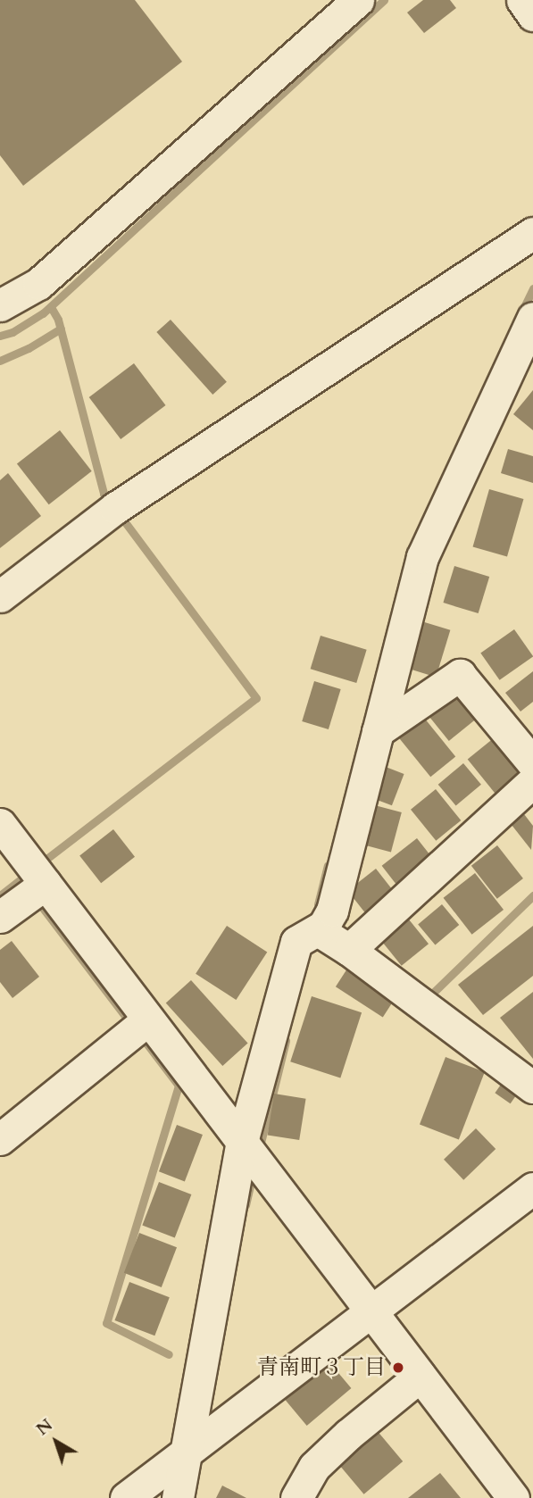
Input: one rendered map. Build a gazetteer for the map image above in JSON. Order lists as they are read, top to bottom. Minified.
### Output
{"places":["青南町３丁目"],"north":"top left"}
